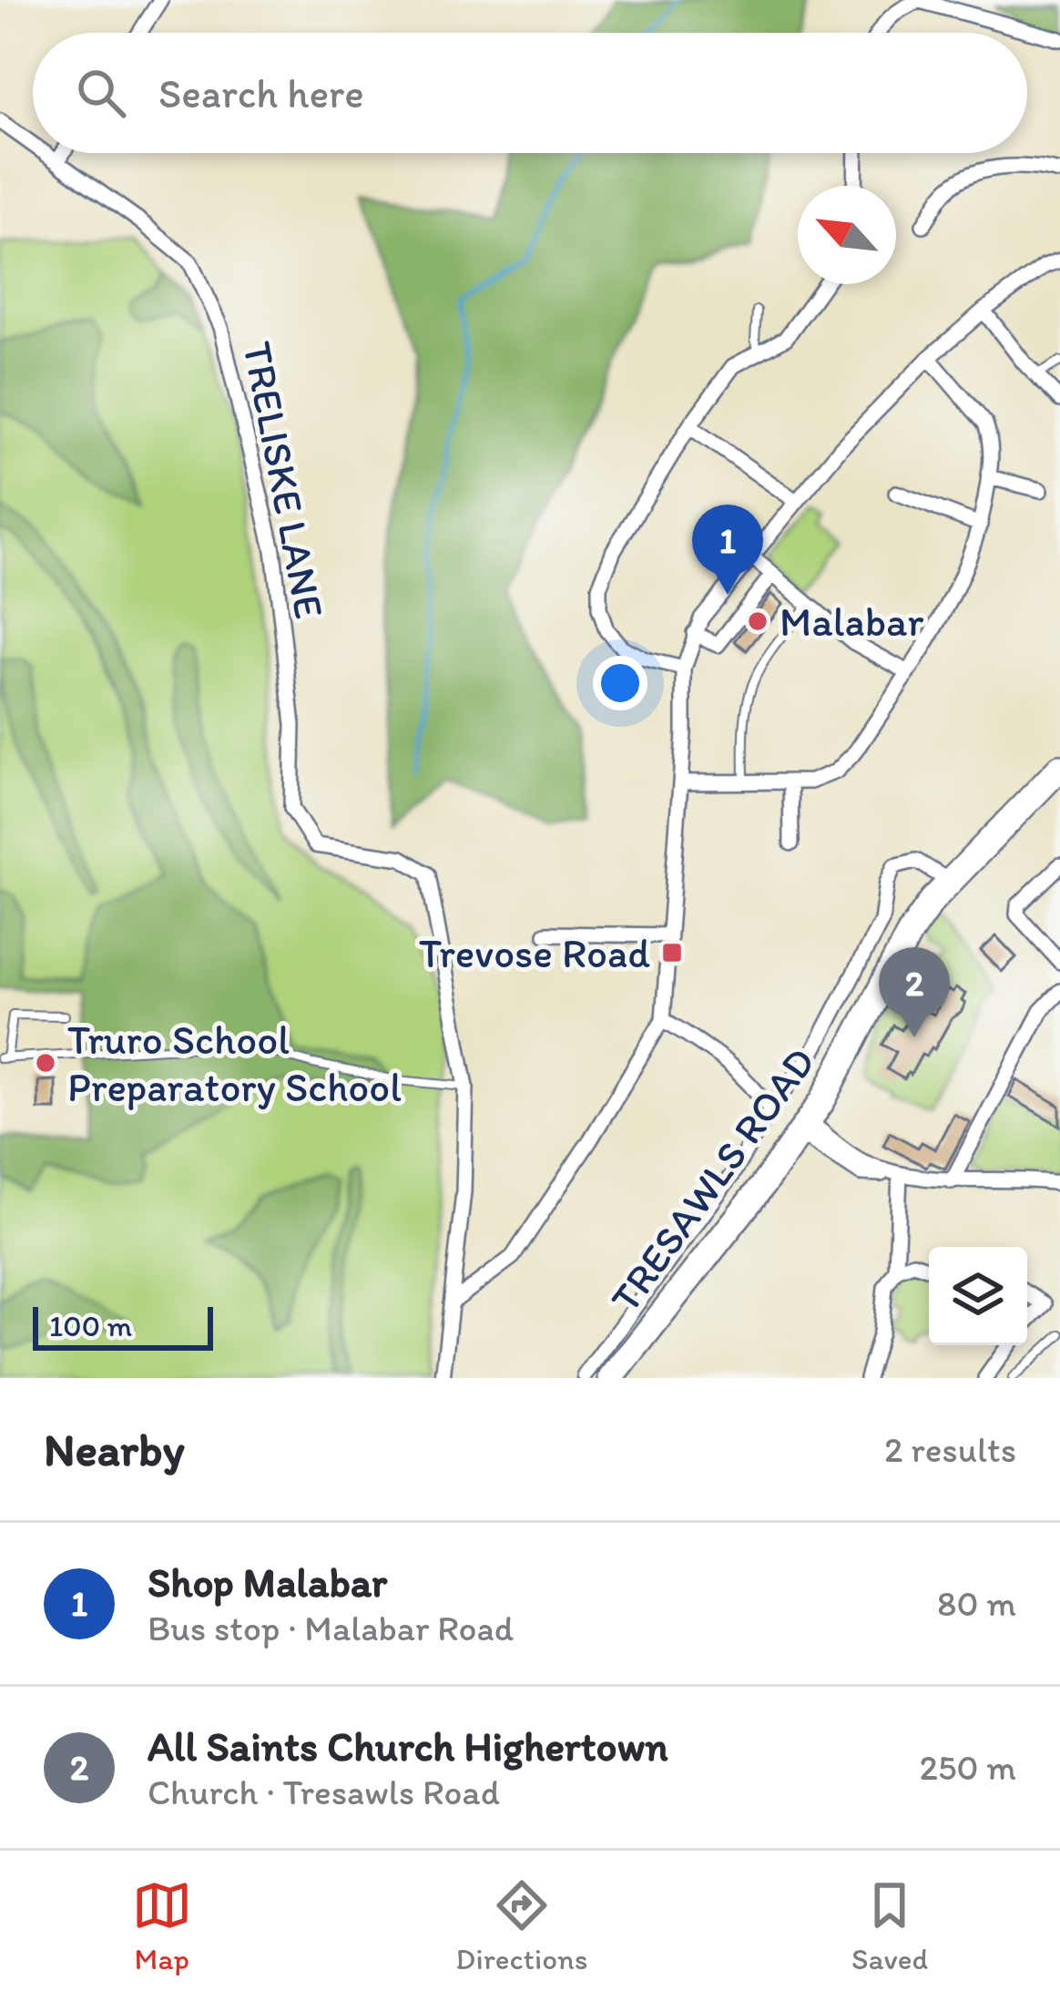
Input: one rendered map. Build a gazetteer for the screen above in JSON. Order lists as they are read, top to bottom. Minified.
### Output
{"streets":{"highway":["TRESAWLS ROAD"],"street":["TRELISKE LANE"]},"places":{"other":["Malabar","Truro School Preparatory School"],"transit":["Trevose Road"]},"scale_bar":"100 m","north":"top left","page":{"search":"Search here","pins":["1","2"],"scale":"100 m","heading":["Nearby","2 results"],"list":[{"mark":"1","name":"Shop Malabar","note":"Bus stop · Malabar Road","value":"80 m"},{"mark":"2","name":"All Saints Church Highertown","note":"Church · Tresawls Road","value":"250 m"}],"nav":["Map","Directions","Saved"]}}
